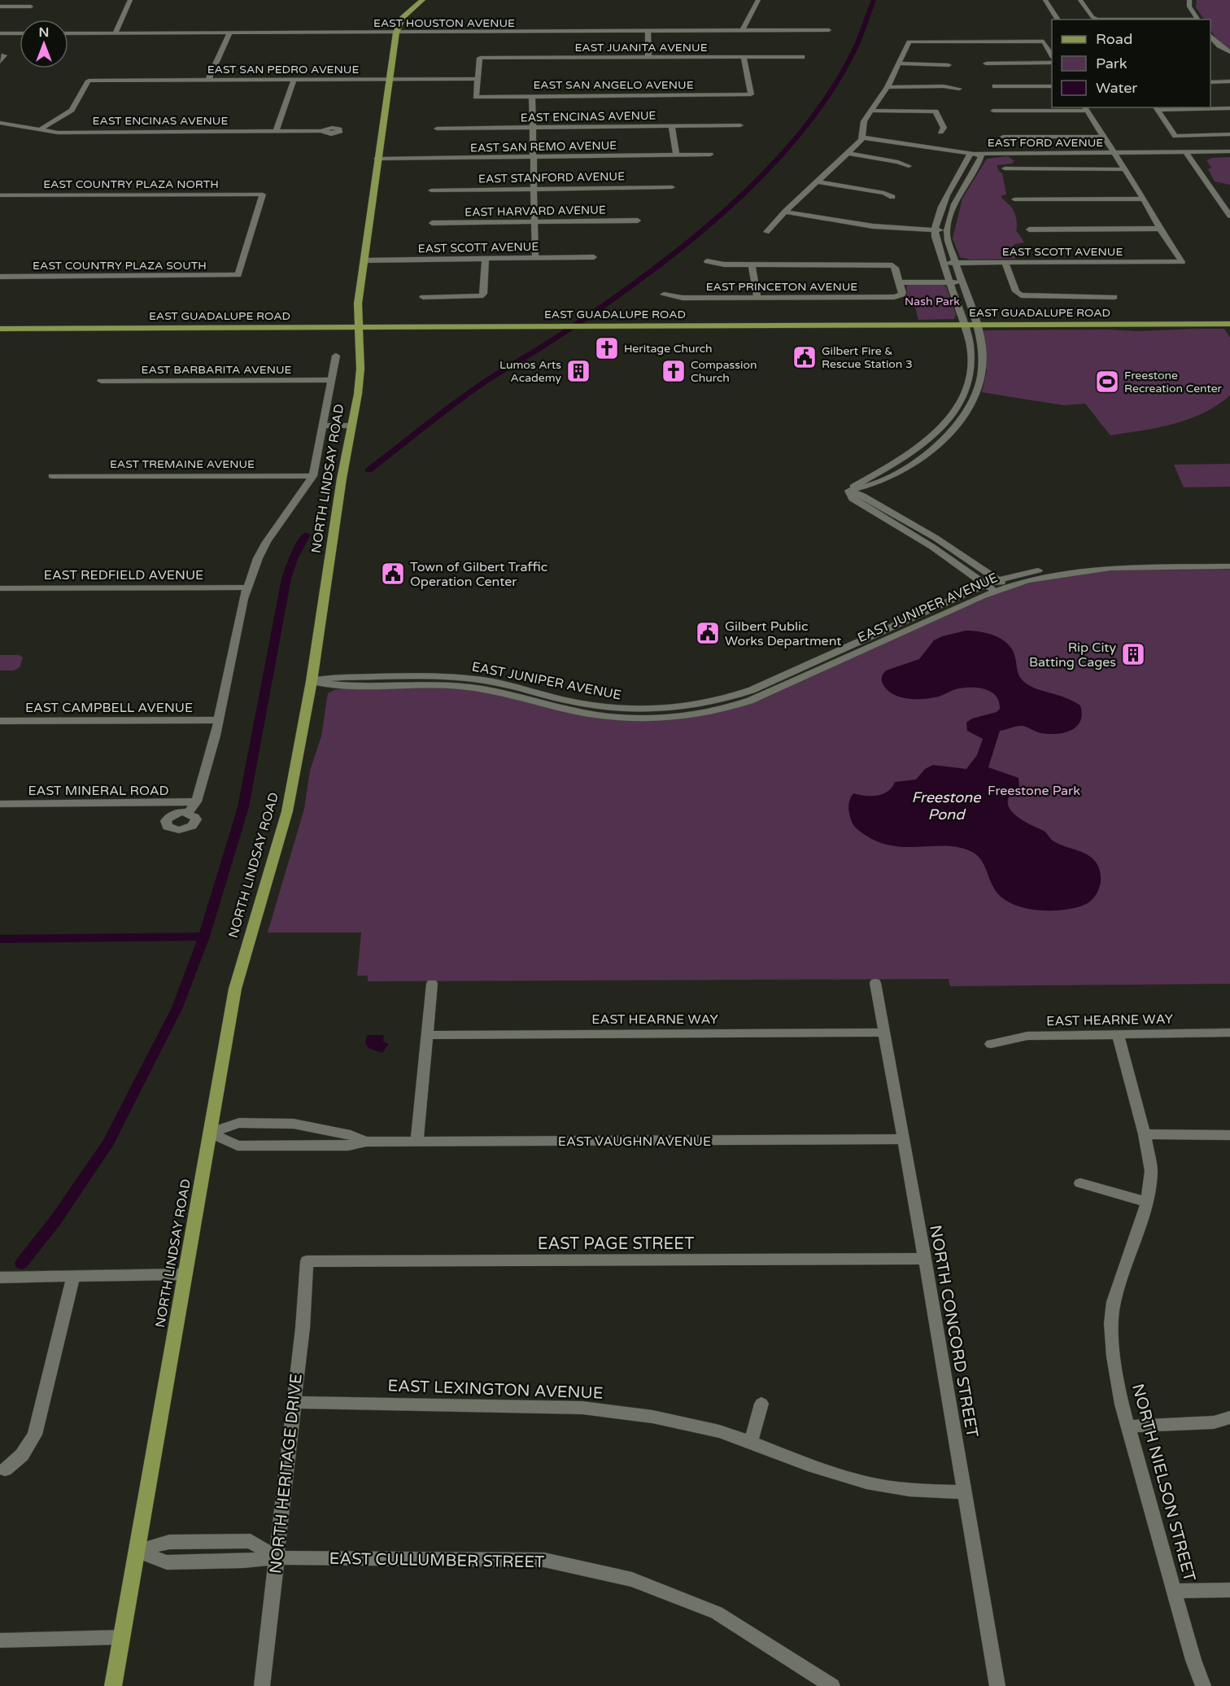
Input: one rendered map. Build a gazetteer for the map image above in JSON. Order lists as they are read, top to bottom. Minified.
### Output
{"streets":{"main road":["EAST GUADALUPE ROAD","NORTH LINDSAY ROAD"],"street":["EAST HOUSTON AVENUE","EAST JUANITA AVENUE","EAST SAN PEDRO AVENUE","EAST SAN ANGELO AVENUE","EAST ENCINAS AVENUE","EAST FORD AVENUE","EAST SAN REMO AVENUE","EAST STANFORD AVENUE","EAST COUNTRY PLAZA NORTH","EAST HARVARD AVENUE","EAST SCOTT AVENUE","EAST COUNTRY PLAZA SOUTH","EAST PRINCETON AVENUE","EAST BARBARITA AVENUE","EAST TREMAINE AVENUE","EAST REDFIELD AVENUE","EAST JUNIPER AVENUE","EAST CAMPBELL AVENUE","EAST MINERAL ROAD","EAST HEARNE WAY","EAST VAUGHN AVENUE","EAST PAGE STREET","NORTH CONCORD STREET","EAST LEXINGTON AVENUE","NORTH HERITAGE DRIVE","NORTH NIELSON STREET","EAST CULLUMBER STREET"]},"crossings":[["EAST HOUSTON AVENUE","NORTH LINDSAY ROAD"],["EAST JUANITA AVENUE","EAST SAN PEDRO AVENUE"],["EAST JUANITA AVENUE","EAST SAN ANGELO AVENUE"],["EAST SAN PEDRO AVENUE","EAST SAN ANGELO AVENUE"],["EAST SAN PEDRO AVENUE","EAST ENCINAS AVENUE"],["EAST SAN PEDRO AVENUE","NORTH LINDSAY ROAD"],["EAST SAN REMO AVENUE","NORTH LINDSAY ROAD"],["EAST COUNTRY PLAZA NORTH","EAST COUNTRY PLAZA SOUTH"],["EAST SCOTT AVENUE","NORTH LINDSAY ROAD"],["EAST GUADALUPE ROAD","NORTH LINDSAY ROAD"],["NORTH LINDSAY ROAD","EAST JUNIPER AVENUE"],["NORTH LINDSAY ROAD","EAST VAUGHN AVENUE"],["NORTH LINDSAY ROAD","EAST CULLUMBER STREET"],["EAST HEARNE WAY","NORTH CONCORD STREET"],["EAST HEARNE WAY","NORTH NIELSON STREET"],["EAST VAUGHN AVENUE","NORTH CONCORD STREET"],["EAST PAGE STREET","NORTH CONCORD STREET"],["EAST PAGE STREET","NORTH HERITAGE DRIVE"],["NORTH CONCORD STREET","EAST LEXINGTON AVENUE"],["EAST LEXINGTON AVENUE","NORTH HERITAGE DRIVE"],["NORTH HERITAGE DRIVE","EAST CULLUMBER STREET"]],"water":["Freestone Pond"],"parks":["Nash Park","Freestone Park"],"places":{"church":["Heritage Church","Compassion Church"],"public building":["Gilbert Fire & Rescue Station 3","Town of Gilbert Traffic Operation Center","Gilbert Public Works Department"],"building":["Lumos Arts Academy","Rip City Batting Cages"],"sports":["Freestone Recreation Center"]},"legend":["Road","Park","Water"],"north":"top"}
